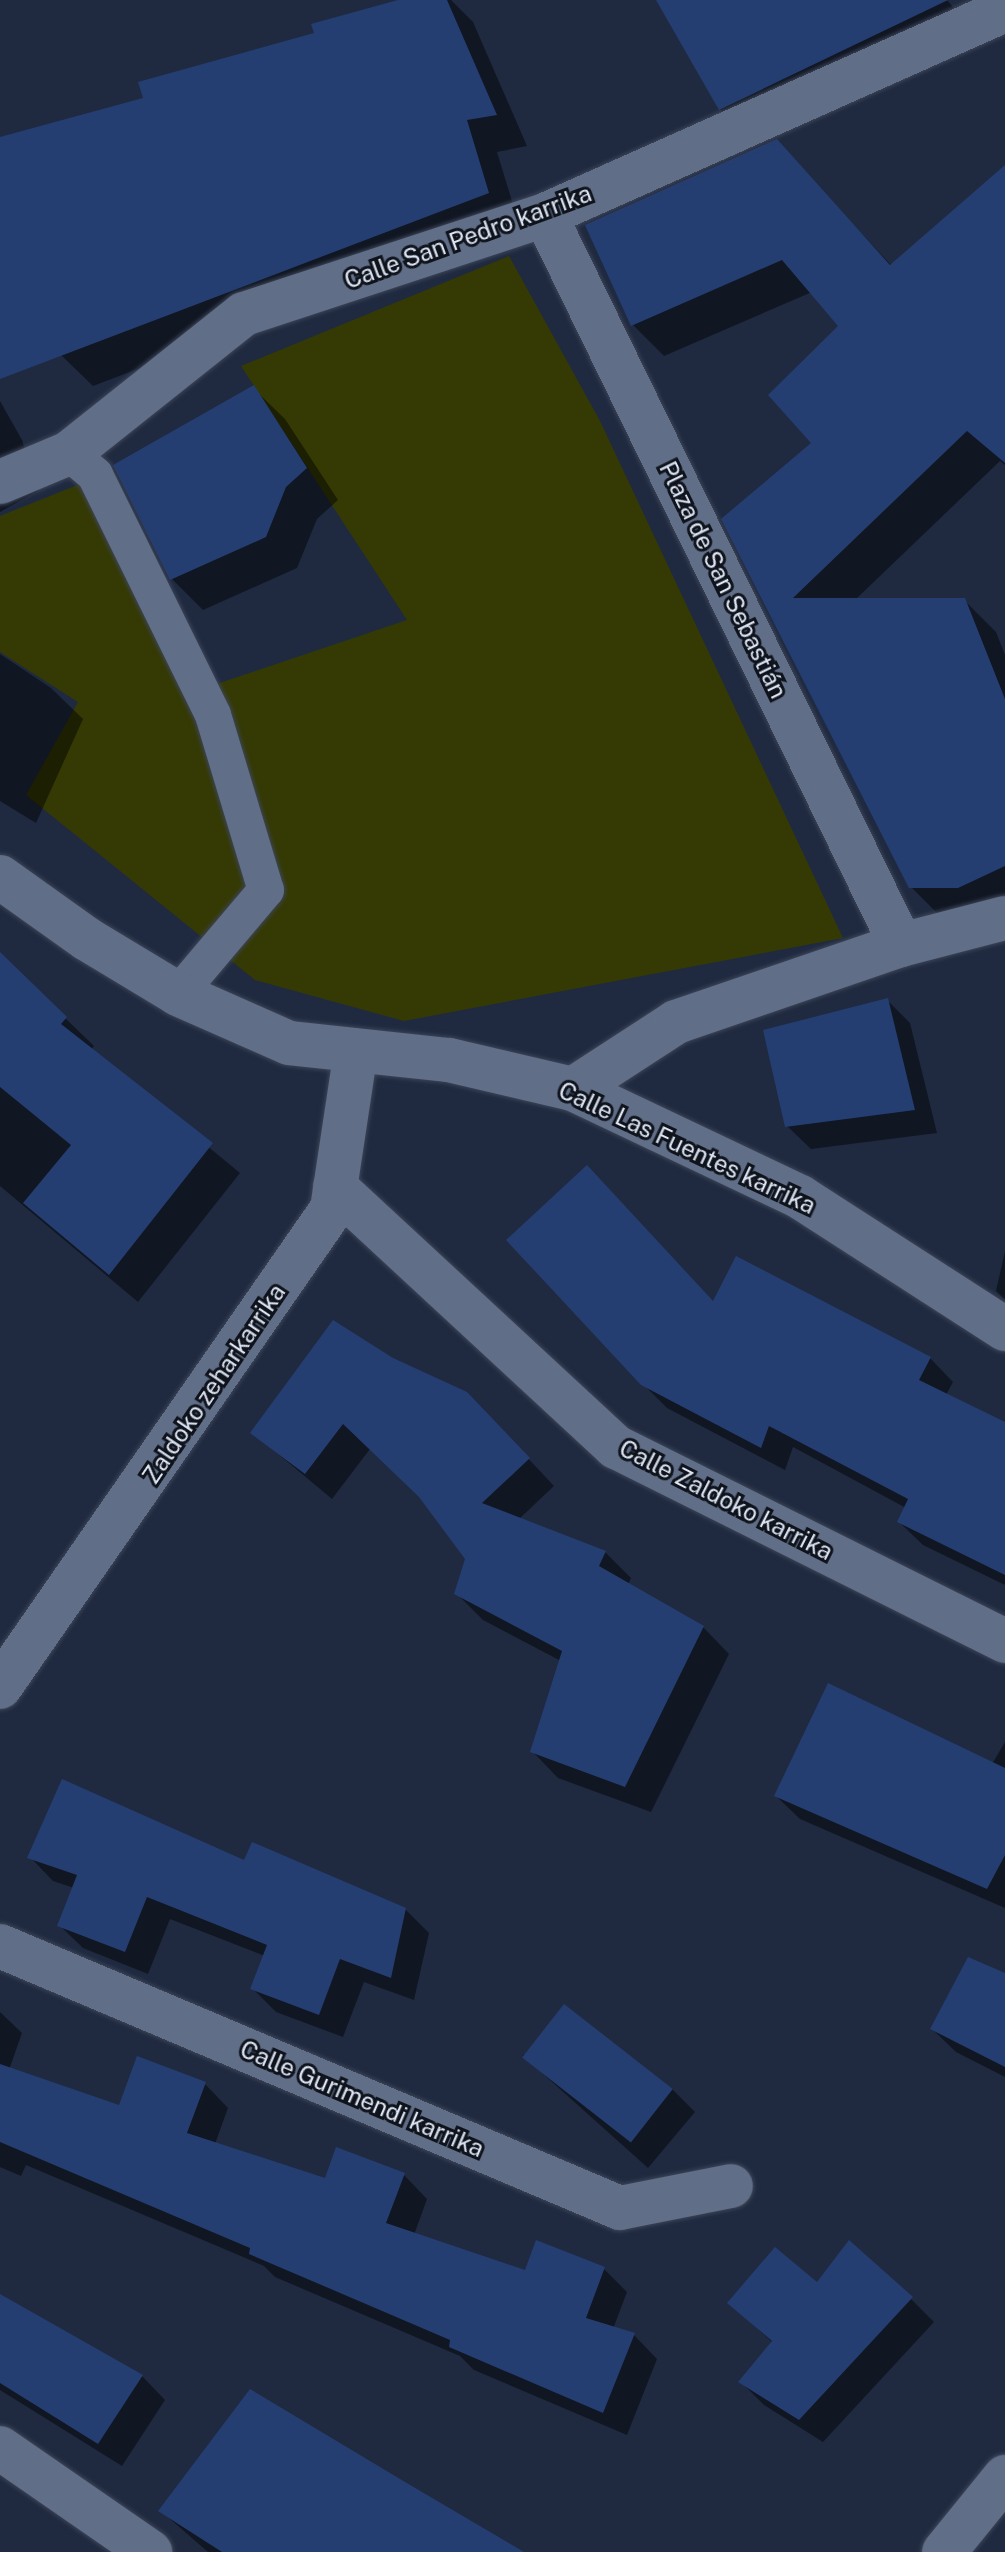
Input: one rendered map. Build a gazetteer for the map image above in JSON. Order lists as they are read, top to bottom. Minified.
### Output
{"streets":{"street":["Calle San Pedro karrika","Plaza de San Sebastián","Calle Las Fuentes karrika","Zaldoko zeharkarrika","Calle Zaldoko karrika","Calle Gurimendi karrika"]},"crossings":[["Calle San Pedro karrika","Plaza de San Sebastián"],["Calle Las Fuentes karrika","Zaldoko zeharkarrika"],["Zaldoko zeharkarrika","Calle Zaldoko karrika"]]}
